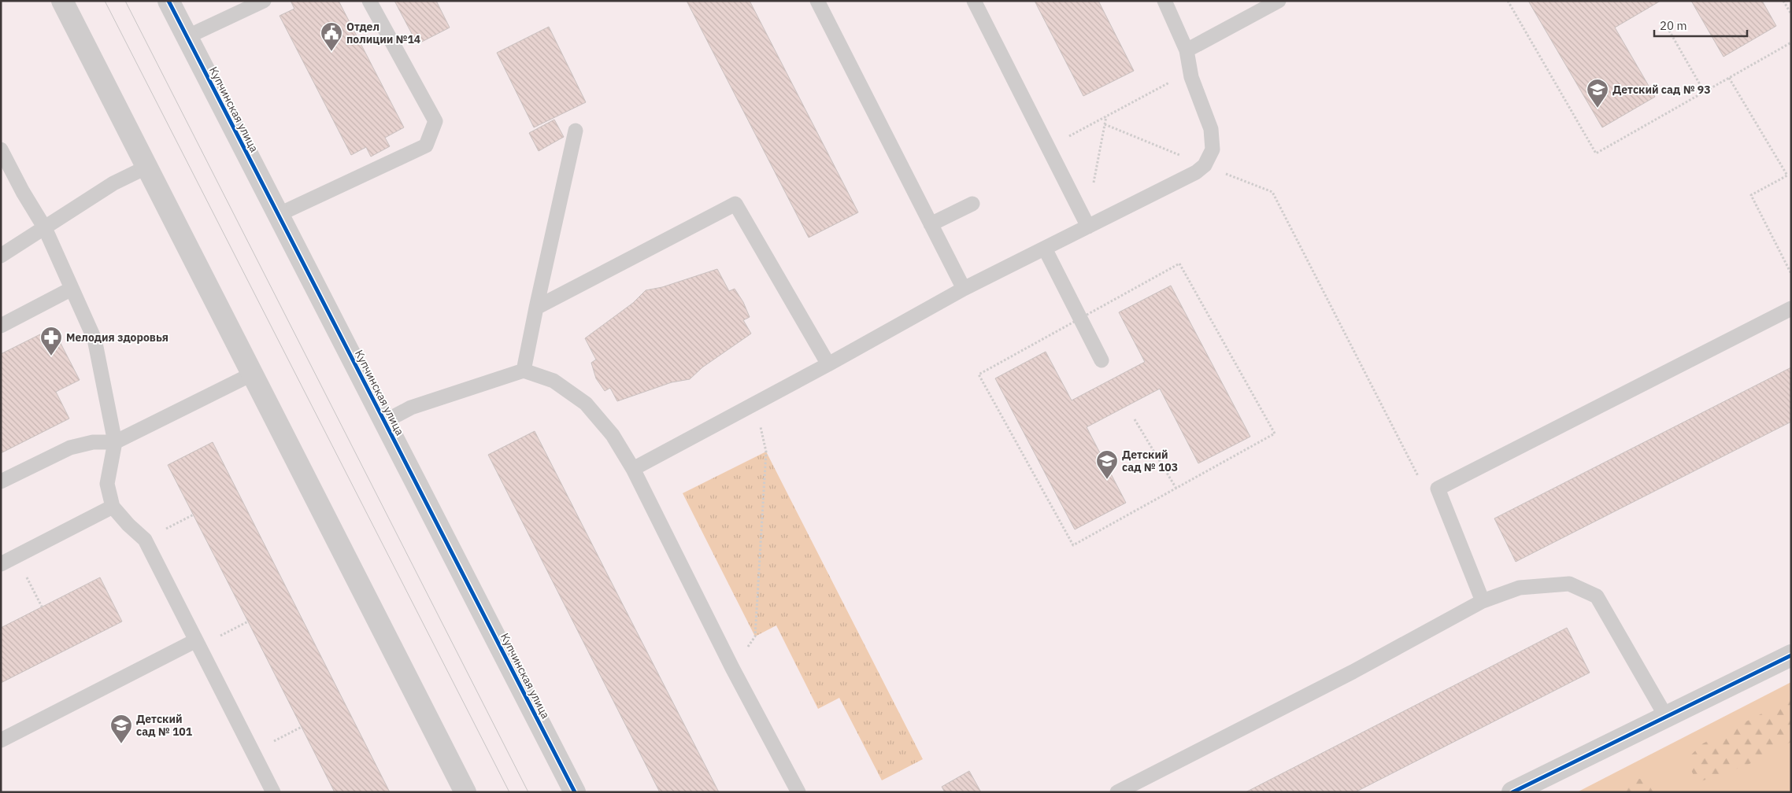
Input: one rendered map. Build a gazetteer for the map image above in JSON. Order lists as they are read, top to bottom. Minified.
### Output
{"streets":{"street":["Купчинская улица"]},"places":{"public building":["Отдел полиции №14"],"school or university":["Детский сад № 93","Детский сад № 103","Детский сад № 101"],"pharmacy":["Мелодия здоровья"]},"scale_bar":"20 m"}
